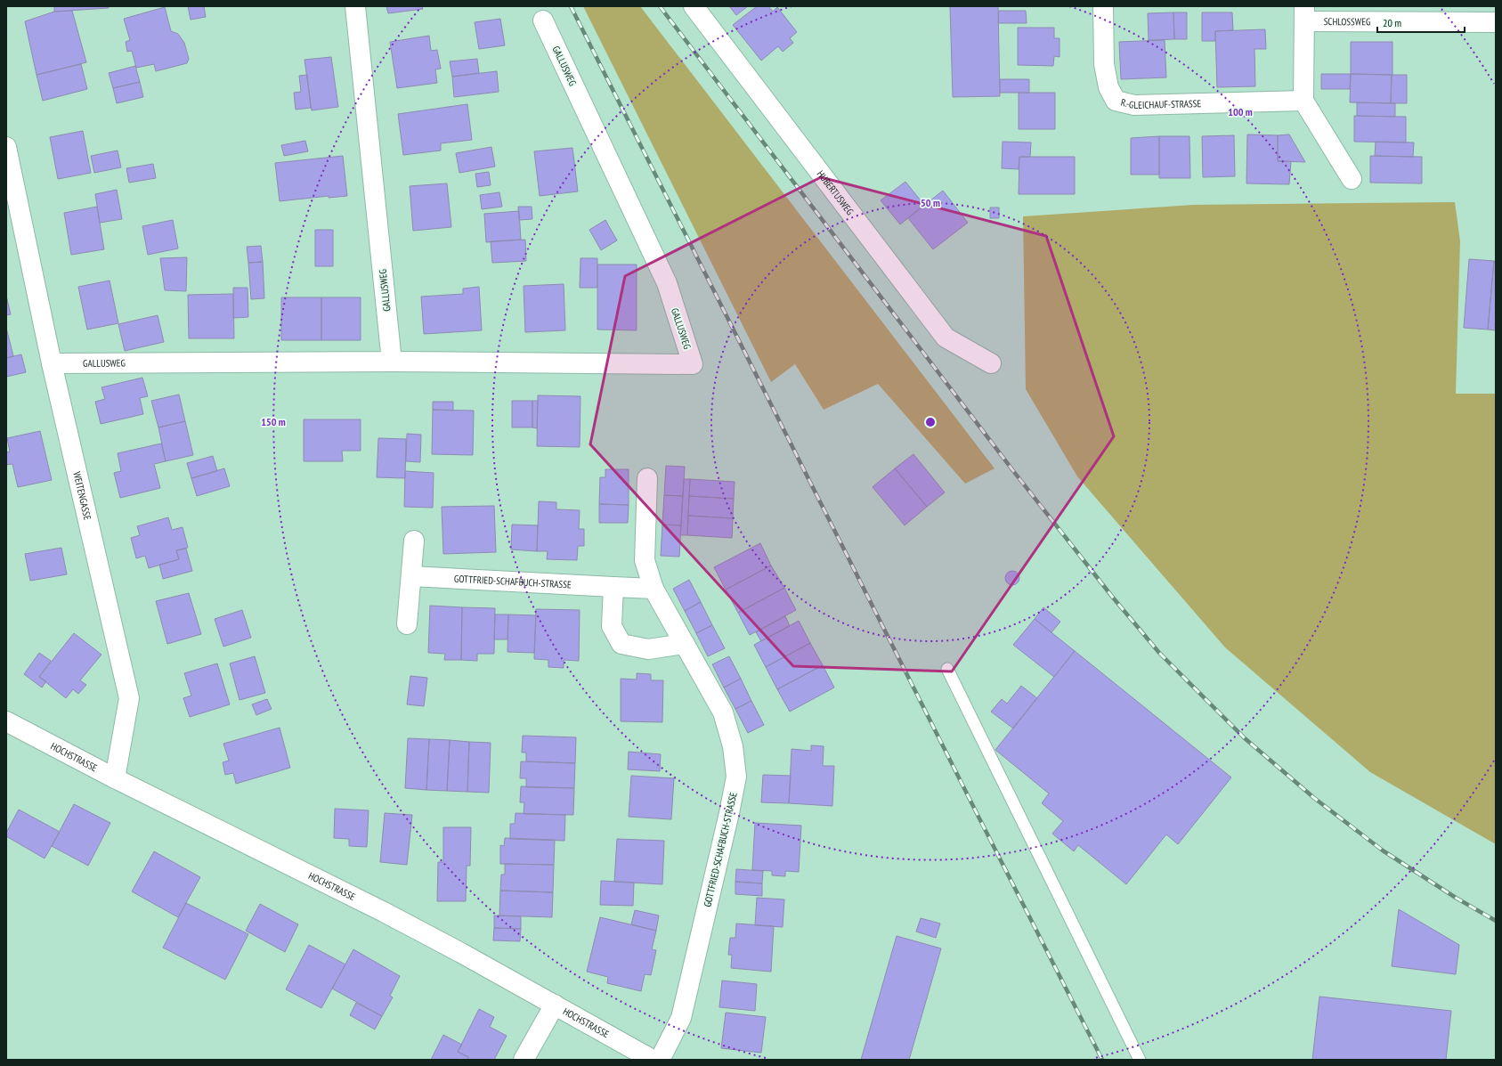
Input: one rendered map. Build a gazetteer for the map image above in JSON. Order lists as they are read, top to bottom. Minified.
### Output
{"streets":{"street":["SCHLOSSWEG","GALLUSWEG","R.-GLEICHAUF-STRASSE","HUBERTUSWEG","WEITENGASSE","GOTTFRIED-SCHAFBUCH-STRASSE","HOCHSTRASSE"]},"crossings":[["GALLUSWEG","WEITENGASSE"],["WEITENGASSE","HOCHSTRASSE"]],"scale_bar":"20 m","rings":["100 m","50 m","150 m"]}
